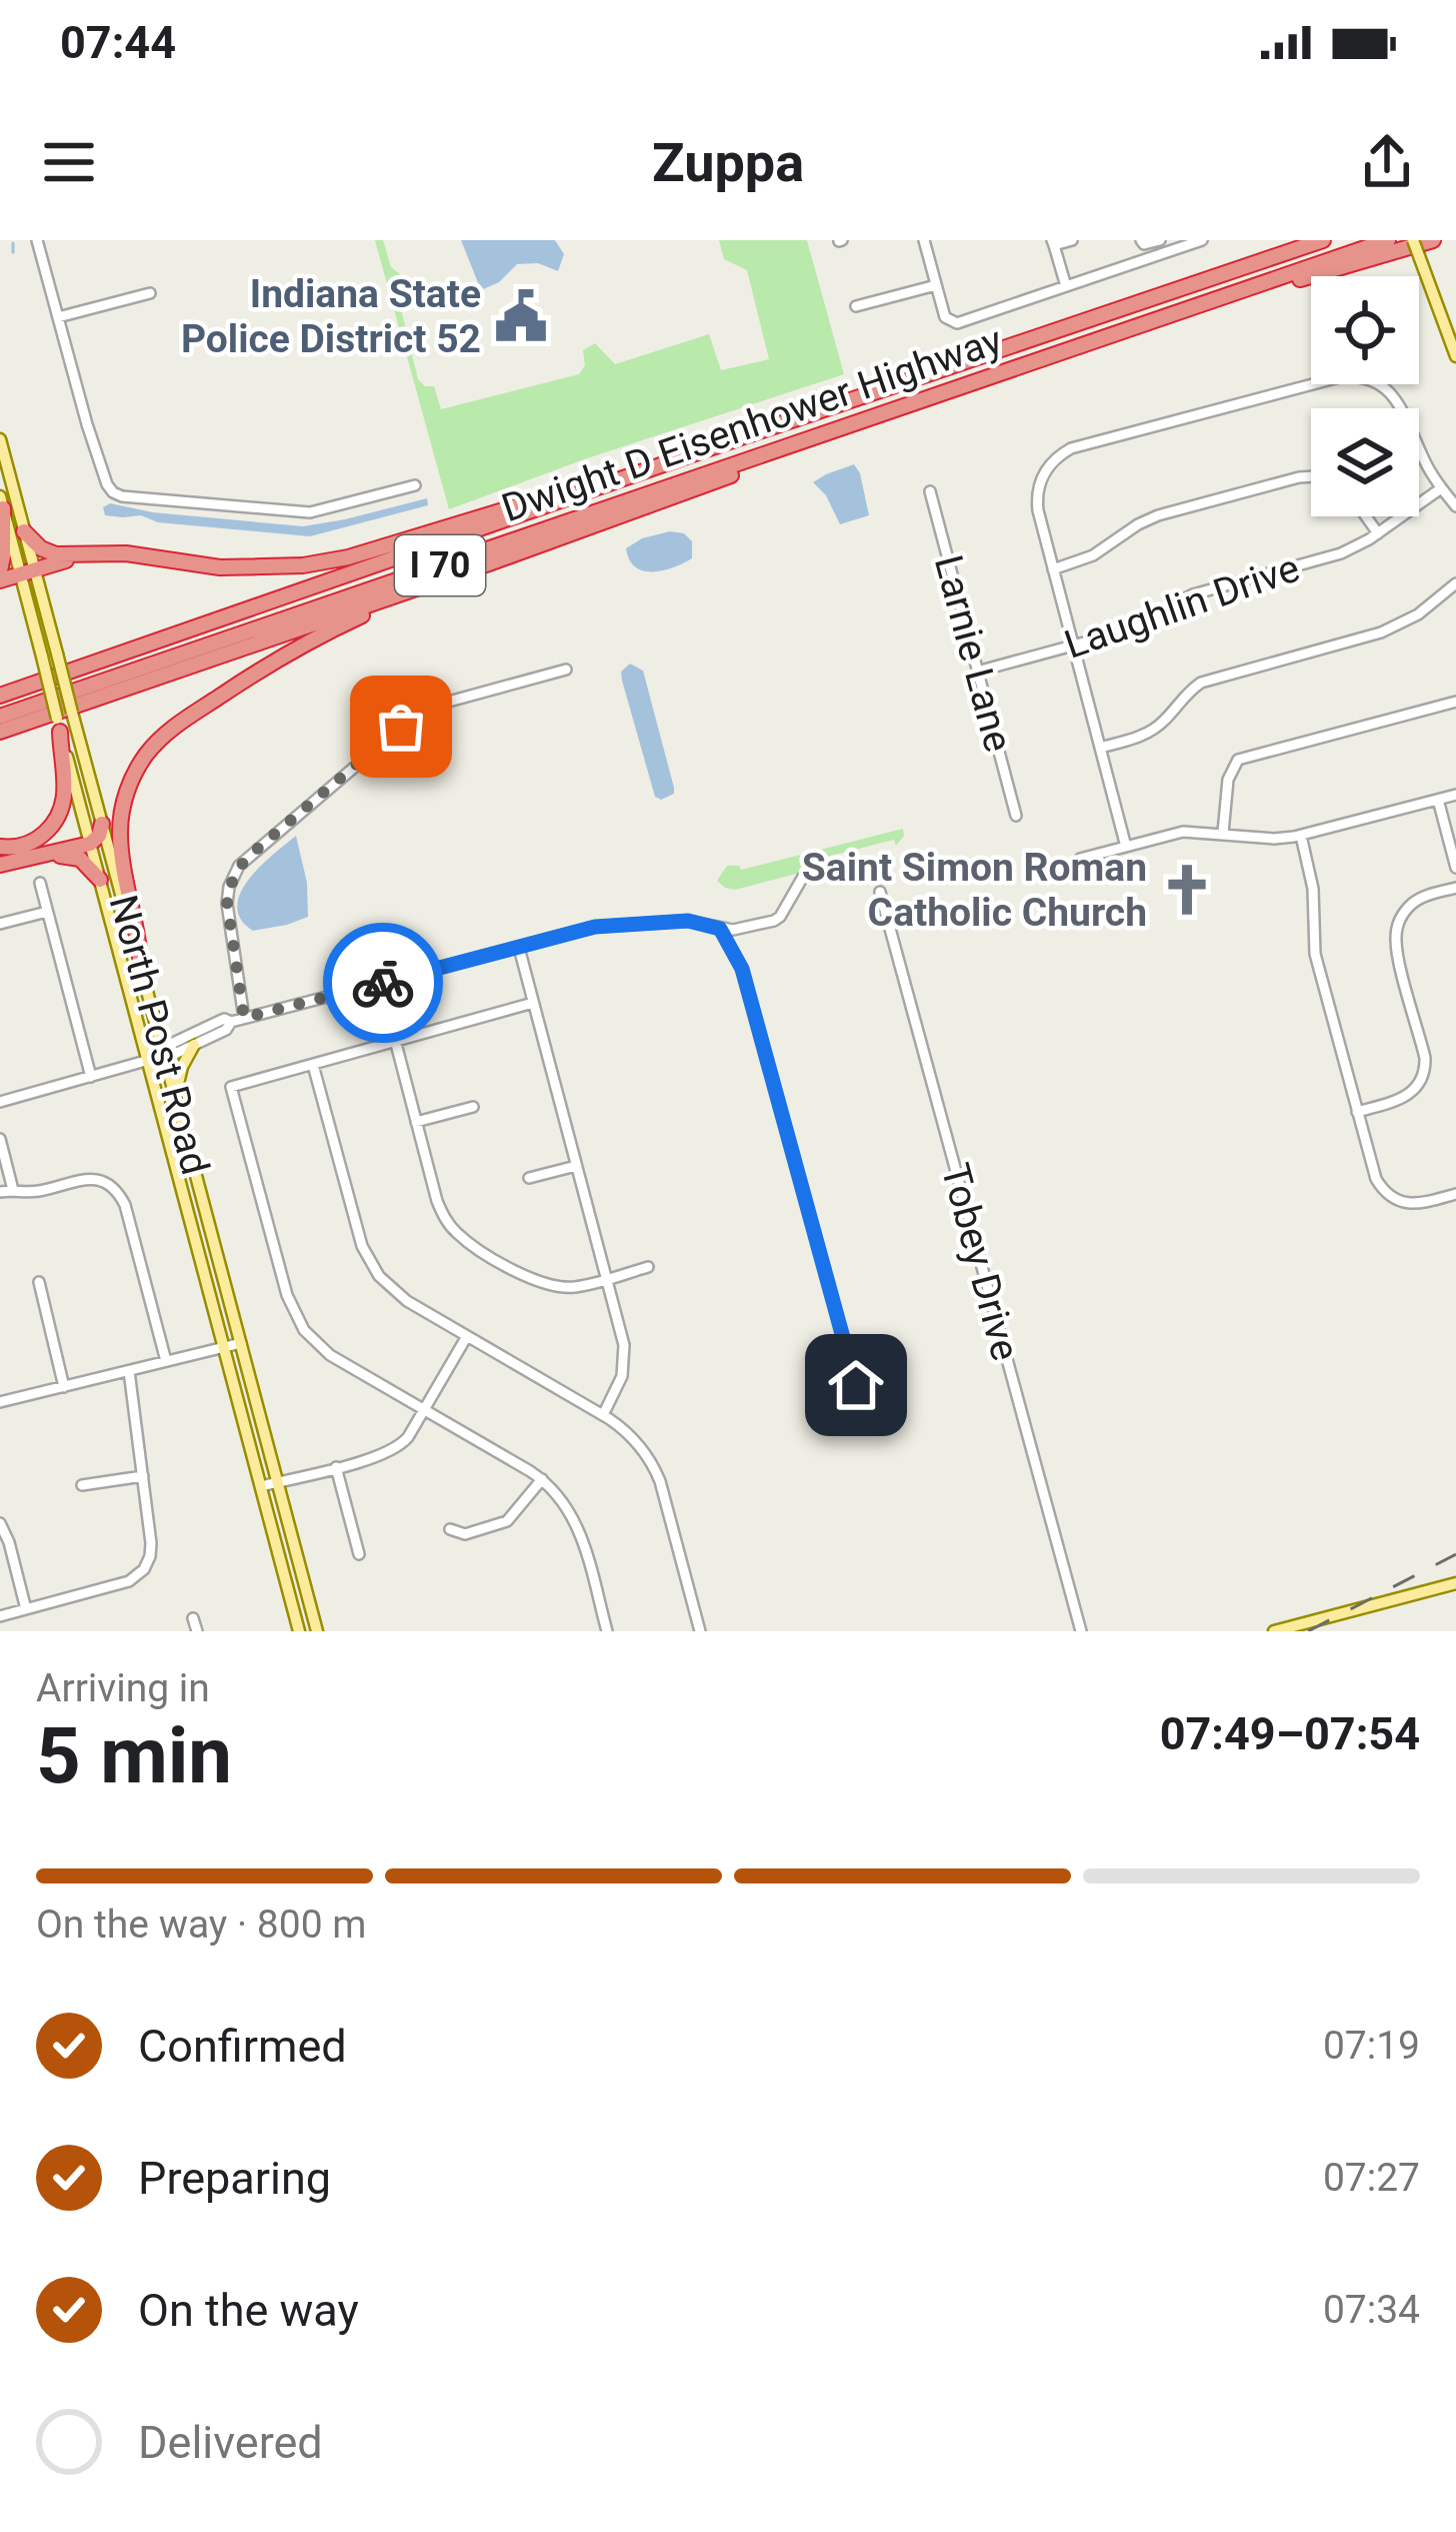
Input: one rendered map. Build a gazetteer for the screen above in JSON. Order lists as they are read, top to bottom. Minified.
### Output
{"streets":{"highway":["Dwight D Eisenhower Highway","I 70"],"main road":["North Post Road"],"street":["Laughlin Drive","Larnie Lane","Tobey Drive"]},"crossings":[["Laughlin Drive","Larnie Lane"]],"places":{"public building":["Indiana State Police District 52"],"church":["Saint Simon Roman Catholic Church"]},"page":{"status":"07:44","header":"Zuppa","heading":["5 min","Arriving in","07:49–07:54"],"bar":"On the way · 800 m","list":[["Confirmed","07:19"],["Preparing","07:27"],["On the way","07:34"],"Delivered"]}}
